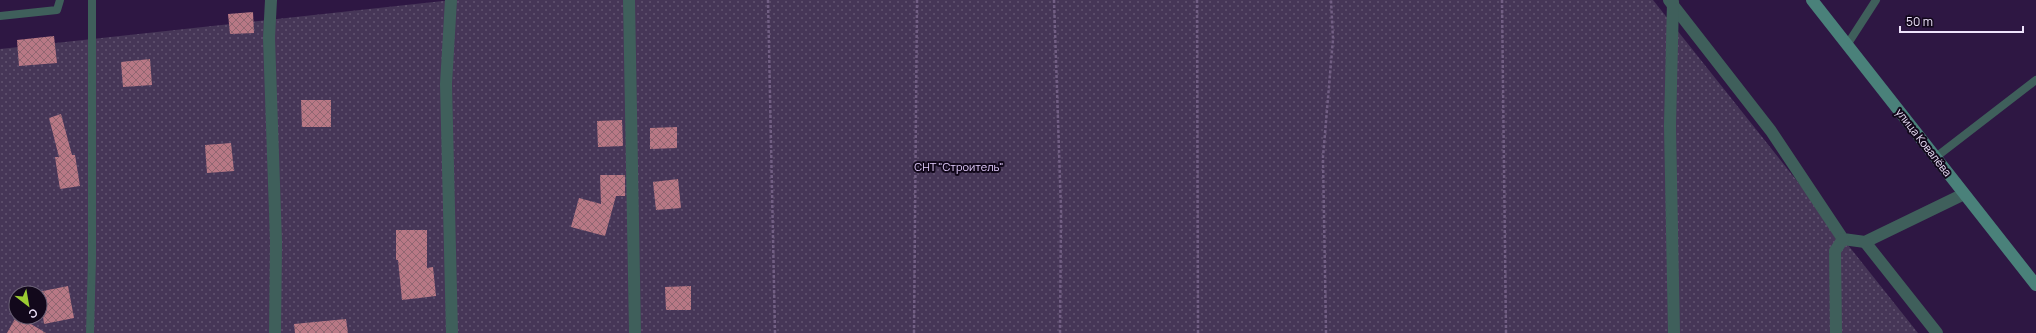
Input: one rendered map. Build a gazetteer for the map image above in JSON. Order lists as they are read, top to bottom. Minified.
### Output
{"streets":{"street":["улица Ковалёва"]},"parks":["СНТ \"Строитель\""],"scale_bar":"50 m","north":"bottom right"}
